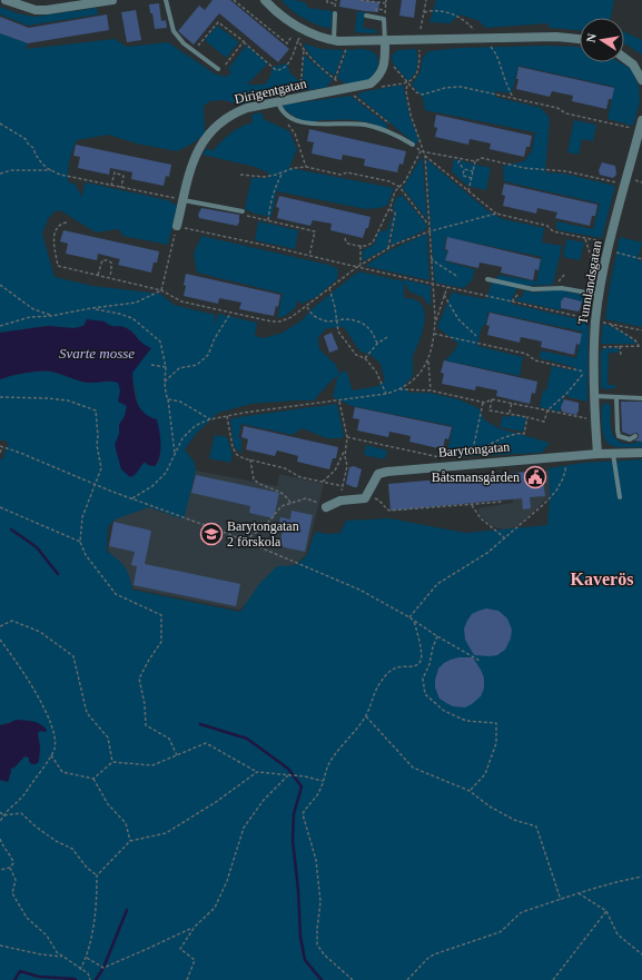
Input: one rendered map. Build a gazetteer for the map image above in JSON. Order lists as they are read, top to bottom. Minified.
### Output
{"streets":{"street":["Dirigentgatan","Tunnlandsgatan","Barytongatan"]},"crossings":[["Tunnlandsgatan","Barytongatan"]],"districts":["Kaverös"],"water":["Svarte mosse"],"places":{"public building":["Båtsmansgården"],"school or university":["Barytongatan 2 förskola"]},"north":"left"}
